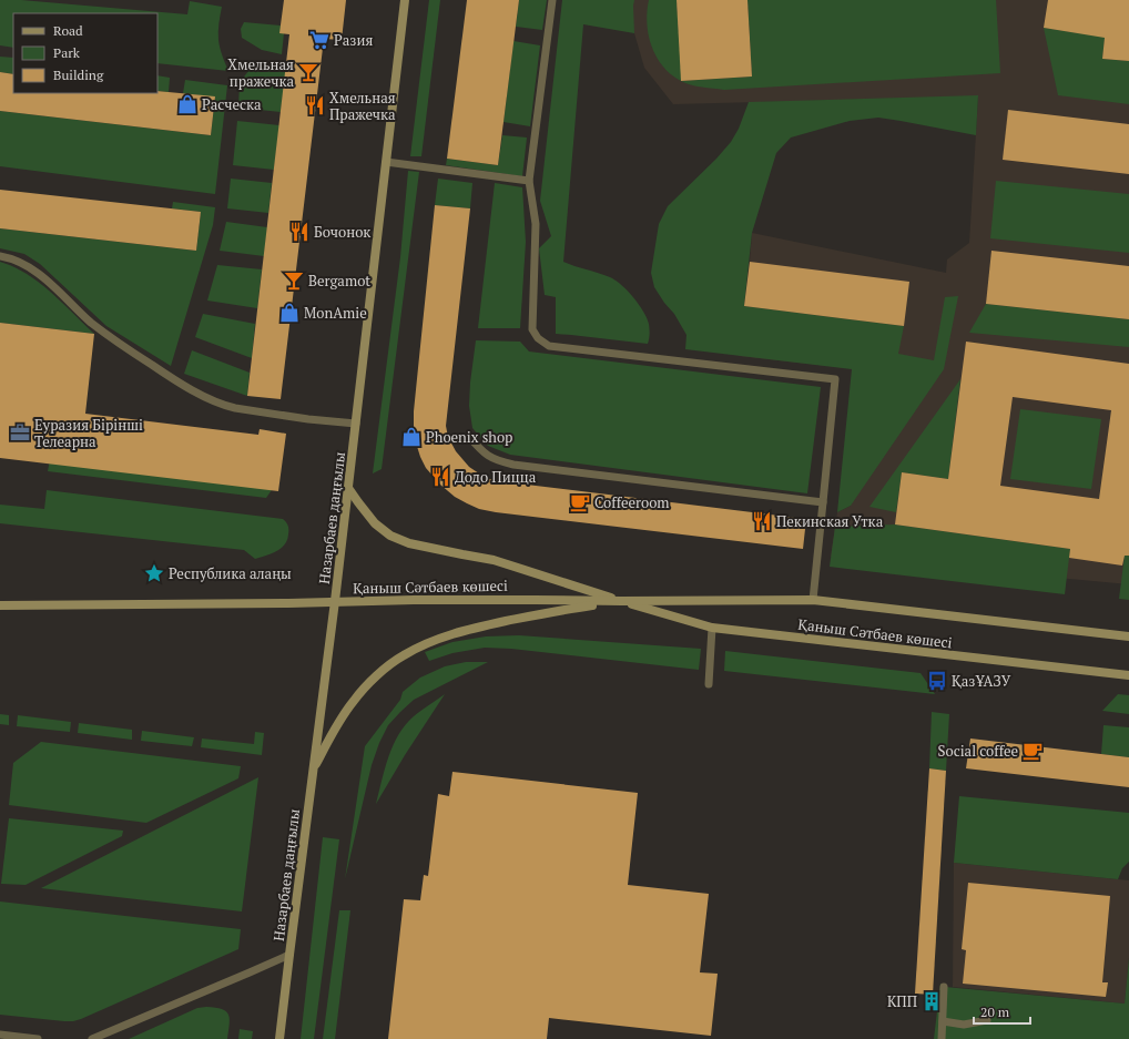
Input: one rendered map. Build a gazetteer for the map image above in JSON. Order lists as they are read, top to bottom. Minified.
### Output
{"streets":{"main road":["Назарбаев даңғылы","Қаныш Сәтбаев көшесі"]},"crossings":[["Назарбаев даңғылы","Қаныш Сәтбаев көшесі"]],"places":{"supermarket":["Разия"],"bar":["Хмельная пражечка","Bergamot"],"shop":["Расческа","MonAmie","Phoenix shop"],"restaurant":["Хмельная Пражечка","Бочонок","Додо Пицца","Пекинская Утка"],"office":["Еуразия Бірінші Телеарна"],"cafe":["Coffeeroom","Social coffee"],"place":["Республика алаңы"],"bus stop":["ҚазҰАЗУ"],"building":["КПП"]},"legend":["Road","Park","Building"],"scale_bar":"20 m"}
